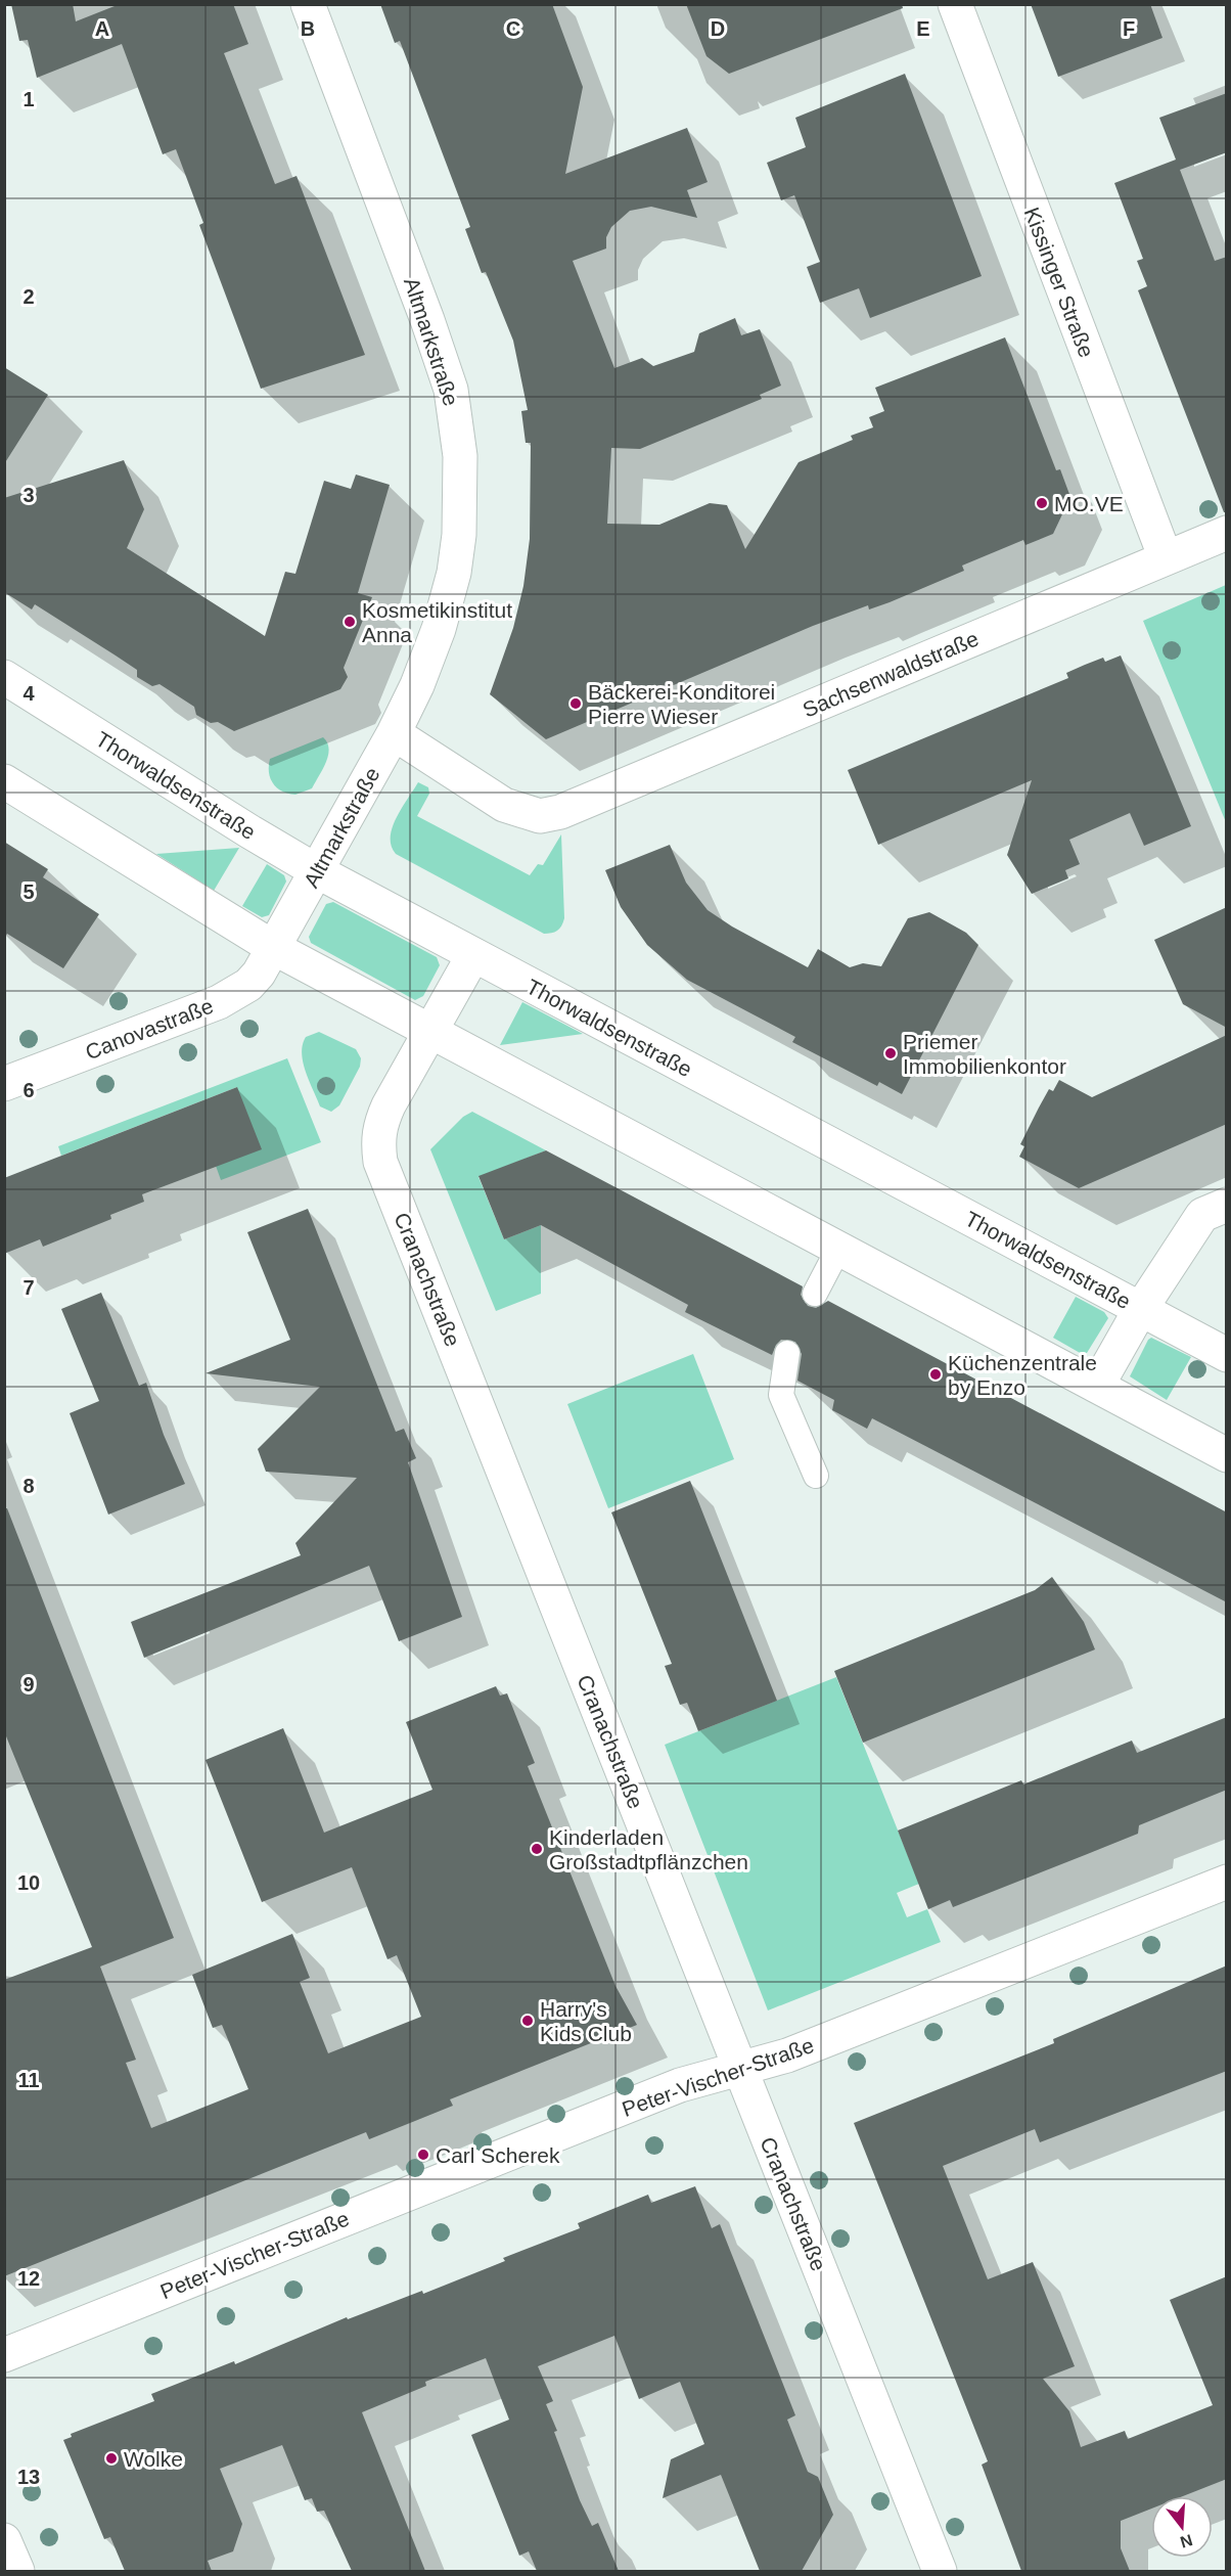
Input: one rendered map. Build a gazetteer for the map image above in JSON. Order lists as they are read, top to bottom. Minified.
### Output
{"streets":{"street":["Kissinger Straße","Altmarkstraße","Sachsenwaldstraße","Thorwaldsenstraße","Canovastraße","Cranachstraße","Peter-Vischer-Straße"]},"crossings":[["Kissinger Straße","Sachsenwaldstraße"],["Altmarkstraße","Sachsenwaldstraße"],["Altmarkstraße","Thorwaldsenstraße"],["Altmarkstraße","Canovastraße"],["Thorwaldsenstraße","Cranachstraße"],["Cranachstraße","Peter-Vischer-Straße"]],"places":["MO.VE","Kosmetikinstitut Anna","Bäckerei-Konditorei Pierre Wieser","Priemer Immobilienkontor","Küchenzentrale by Enzo","Kinderladen Großstadtpflänzchen","Harry's Kids Club","Carl Scherek","Wolke"],"north":"bottom","grid":{"columns":["A","B","C","D","E","F"],"rows":["1","2","3","4","5","6","7","8","9","10","11","12","13"]}}
